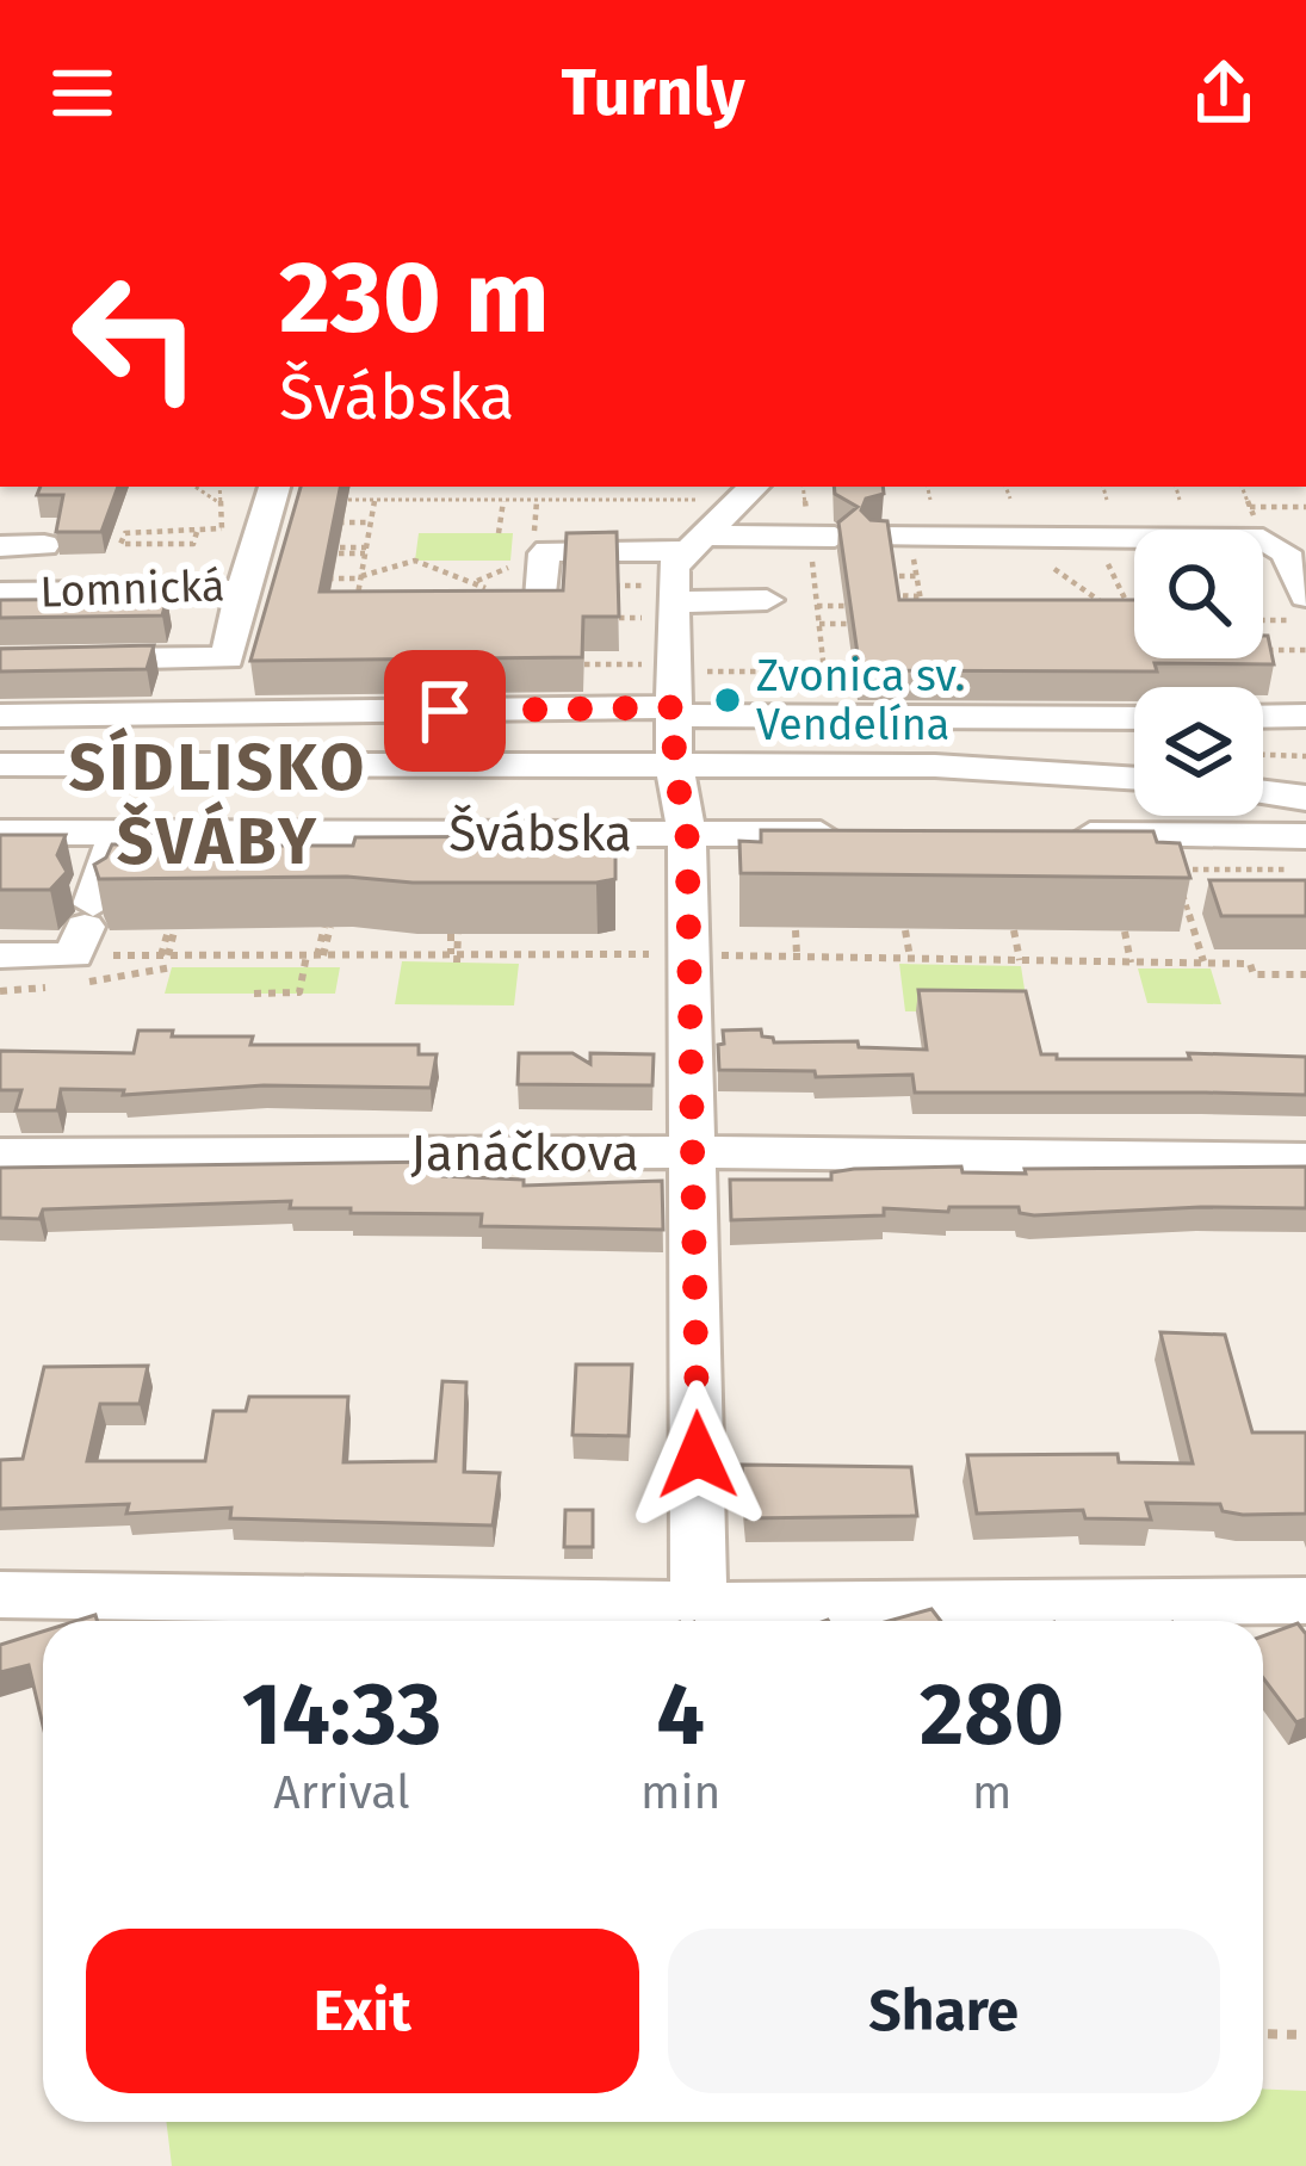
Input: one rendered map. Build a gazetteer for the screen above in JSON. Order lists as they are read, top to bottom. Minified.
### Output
{"streets":{"street":["Lomnická","Švábska","Janáčkova"]},"districts":["SÍDLISKO ŠVÁBY"],"places":["Zvonica sv. Vendelína"],"page":{"header":"Turnly","turn":["230 m","Švábska"],"eta":["14:33","Arrival","4","min","280","m"],"buttons":["Exit","Share"]}}
